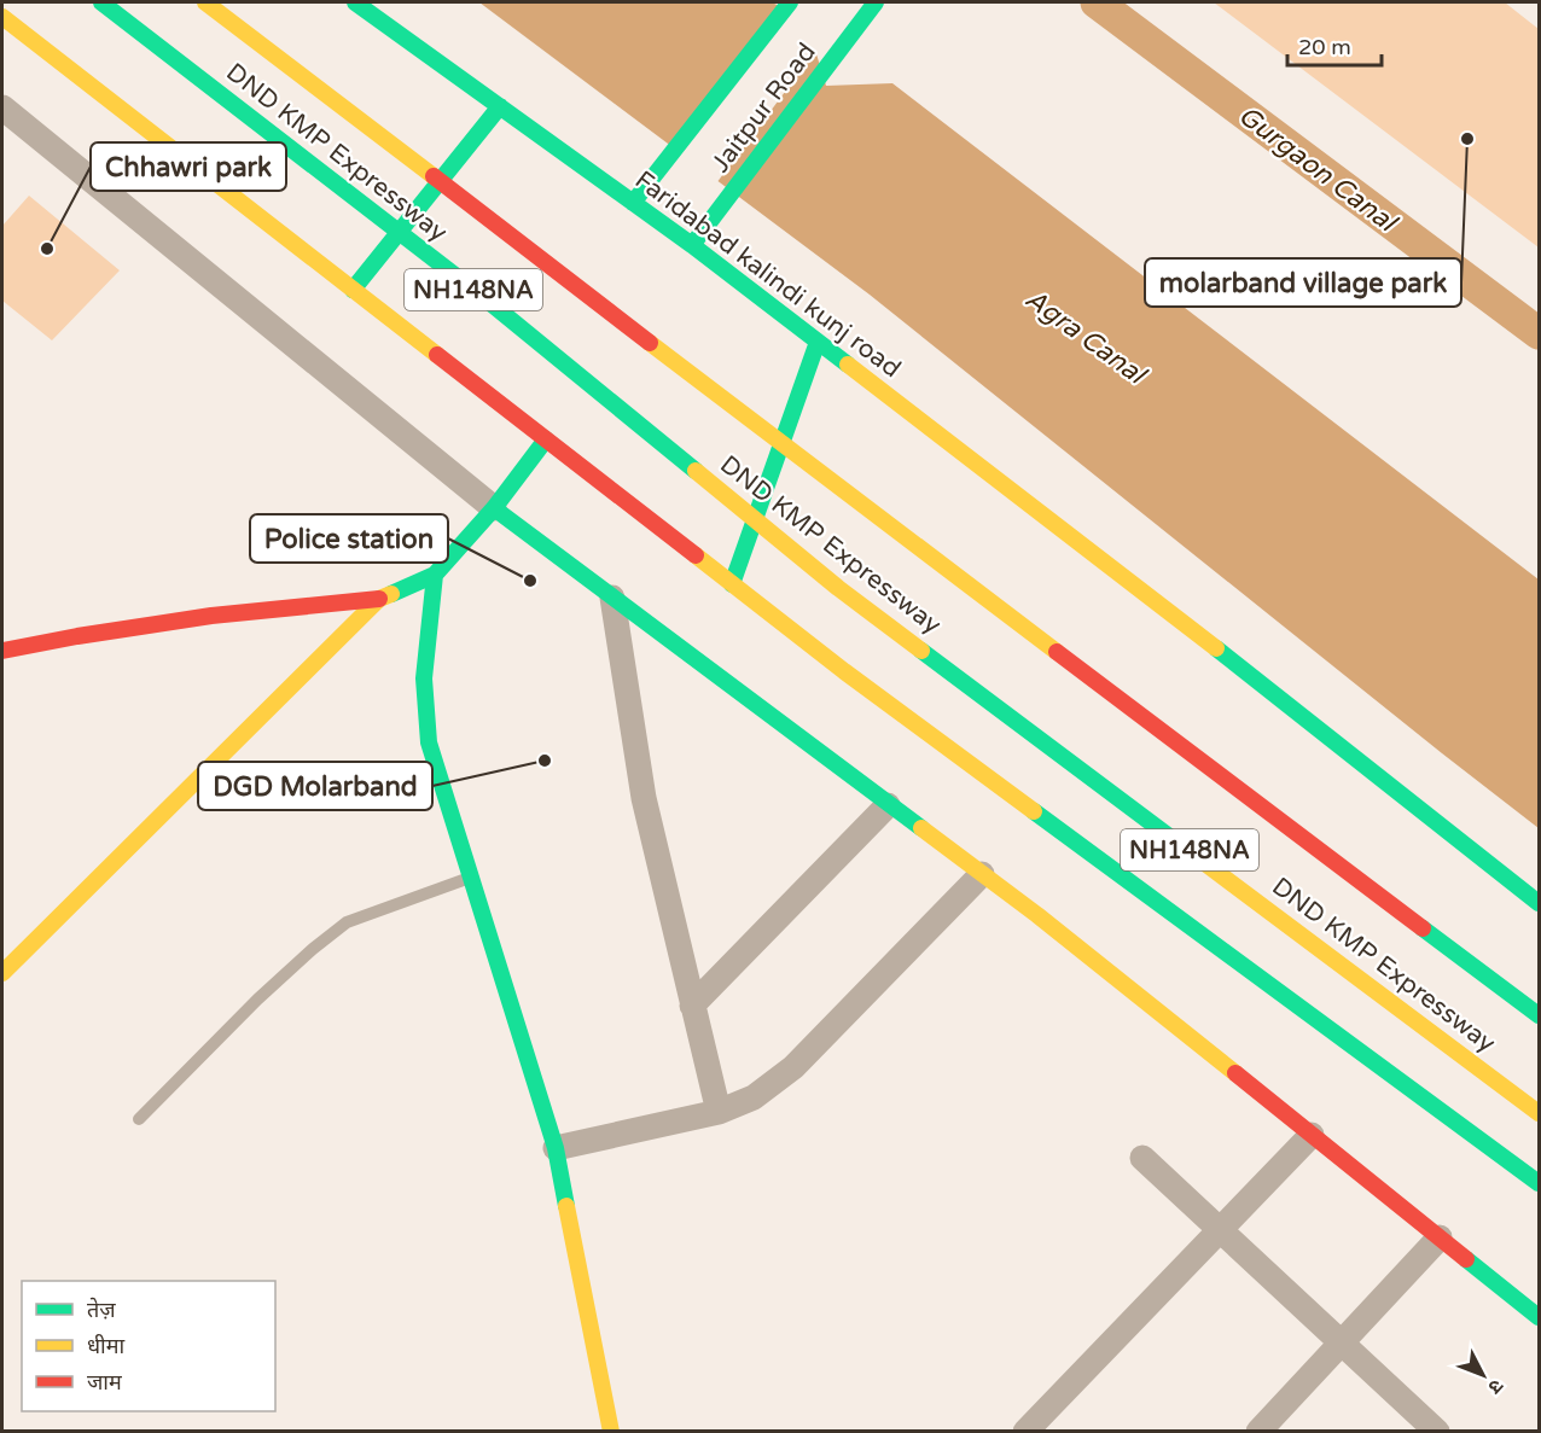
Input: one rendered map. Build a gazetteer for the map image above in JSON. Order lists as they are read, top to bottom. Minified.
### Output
{"streets":{"main road":["Jaitpur Road","DND KMP Expressway","Faridabad kalindi kunj road","NH148NA"]},"crossings":[["Jaitpur Road","Faridabad kalindi kunj road"]],"water":["Gurgaon Canal","Agra Canal"],"places":["molarband village park","Chhawri park","Police station","DGD Molarband"],"legend":["तेज़","धीमा","जाम"],"scale_bar":"20 m","north":"bottom right"}
